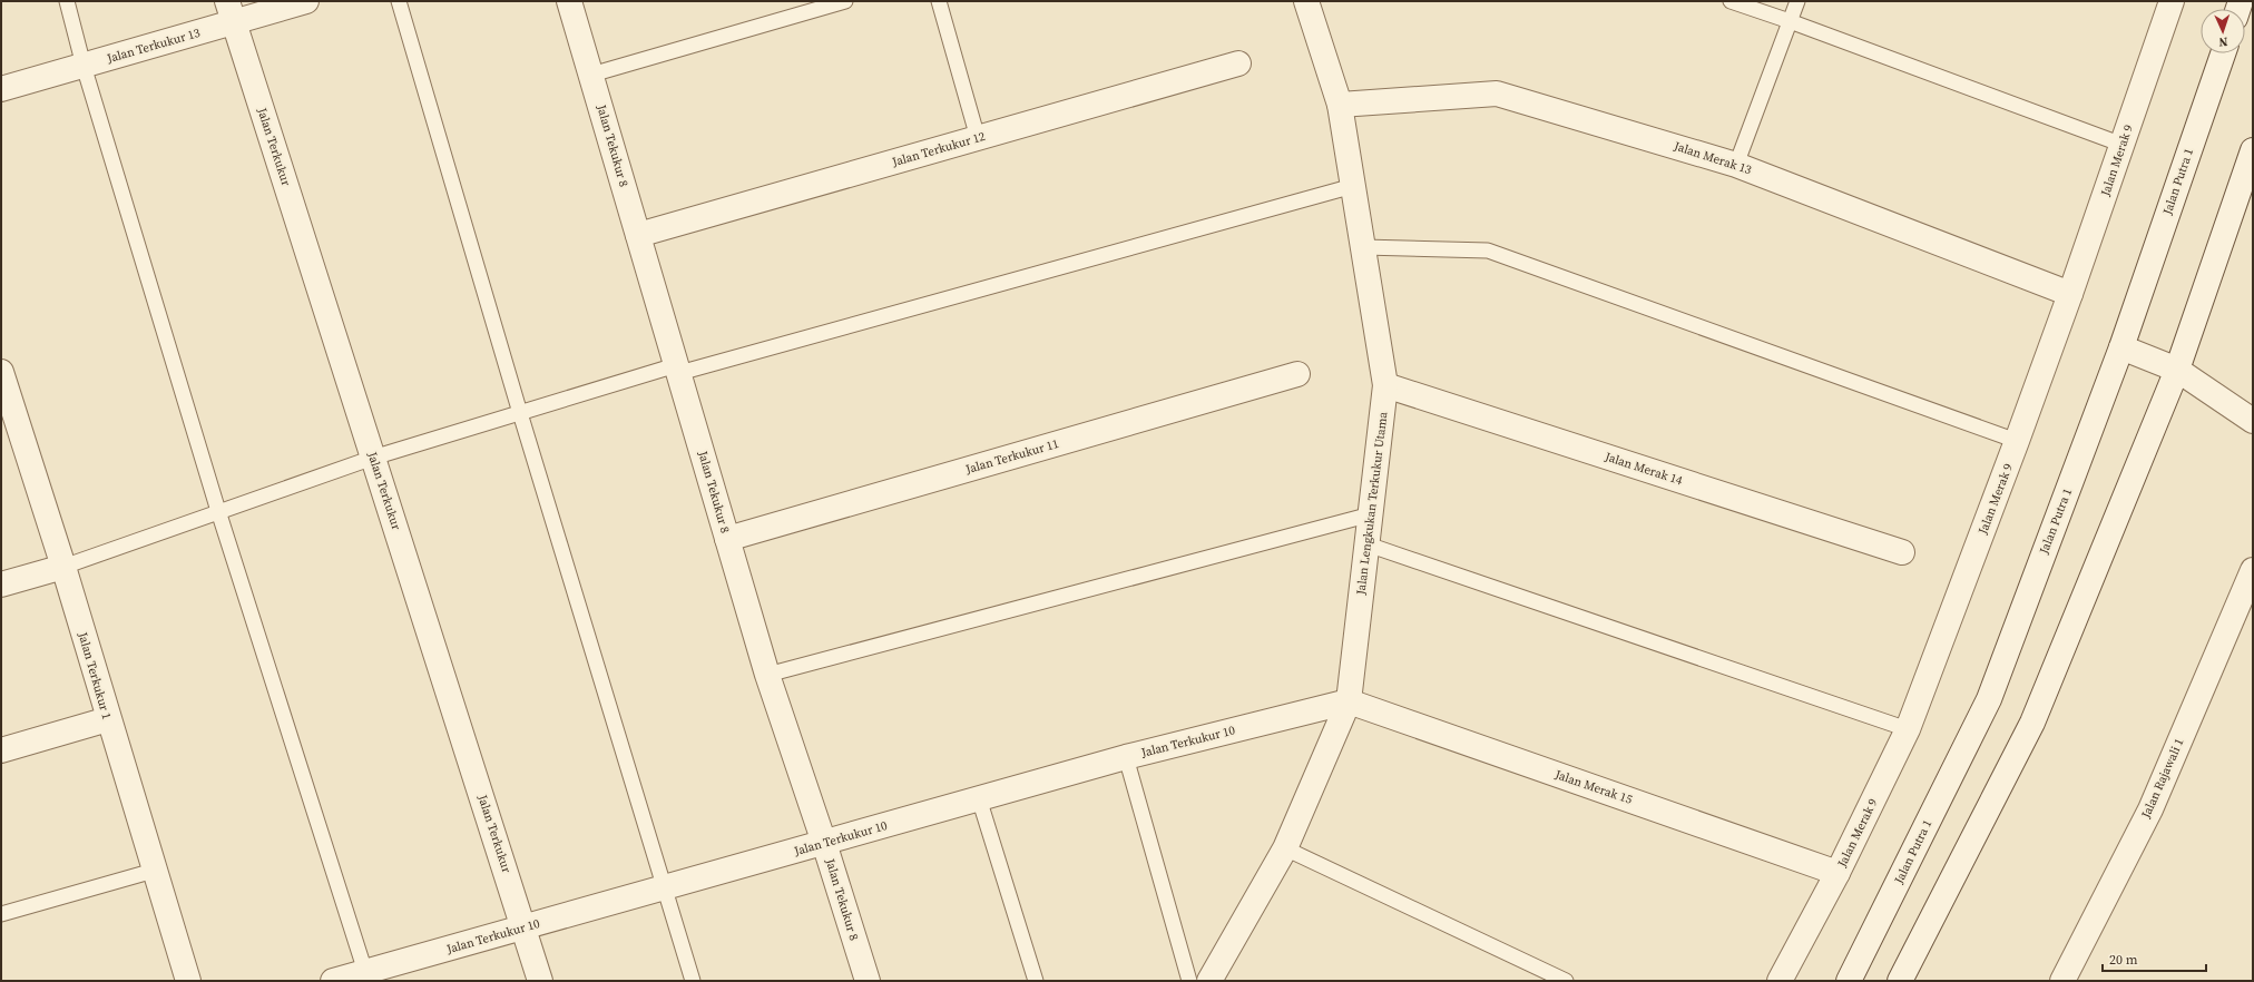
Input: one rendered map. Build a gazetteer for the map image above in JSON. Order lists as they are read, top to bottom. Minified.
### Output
{"streets":{"street":["Jalan Terkukur 13","Jalan Tekukur 8","Jalan Terkukur","Jalan Terkukur 12","Jalan Merak 13","Jalan Merak 9","Jalan Putra 1","Jalan Terkukur 11","Jalan Merak 14","Jalan Lengkukan Terkukur Utama","Jalan Terkukur 1","Jalan Terkukur 10","Jalan Rajawali 1","Jalan Merak 15"]},"crossings":[["Jalan Terkukur 13","Jalan Terkukur"],["Jalan Tekukur 8","Jalan Terkukur 12"],["Jalan Tekukur 8","Jalan Terkukur 11"],["Jalan Tekukur 8","Jalan Terkukur 10"],["Jalan Terkukur","Jalan Terkukur 10"],["Jalan Merak 13","Jalan Merak 9"],["Jalan Merak 13","Jalan Lengkukan Terkukur Utama"],["Jalan Merak 9","Jalan Merak 15"],["Jalan Merak 14","Jalan Lengkukan Terkukur Utama"],["Jalan Lengkukan Terkukur Utama","Jalan Terkukur 10"],["Jalan Lengkukan Terkukur Utama","Jalan Merak 15"],["Jalan Terkukur 10","Jalan Merak 15"]],"scale_bar":"20 m","north":"bottom"}
